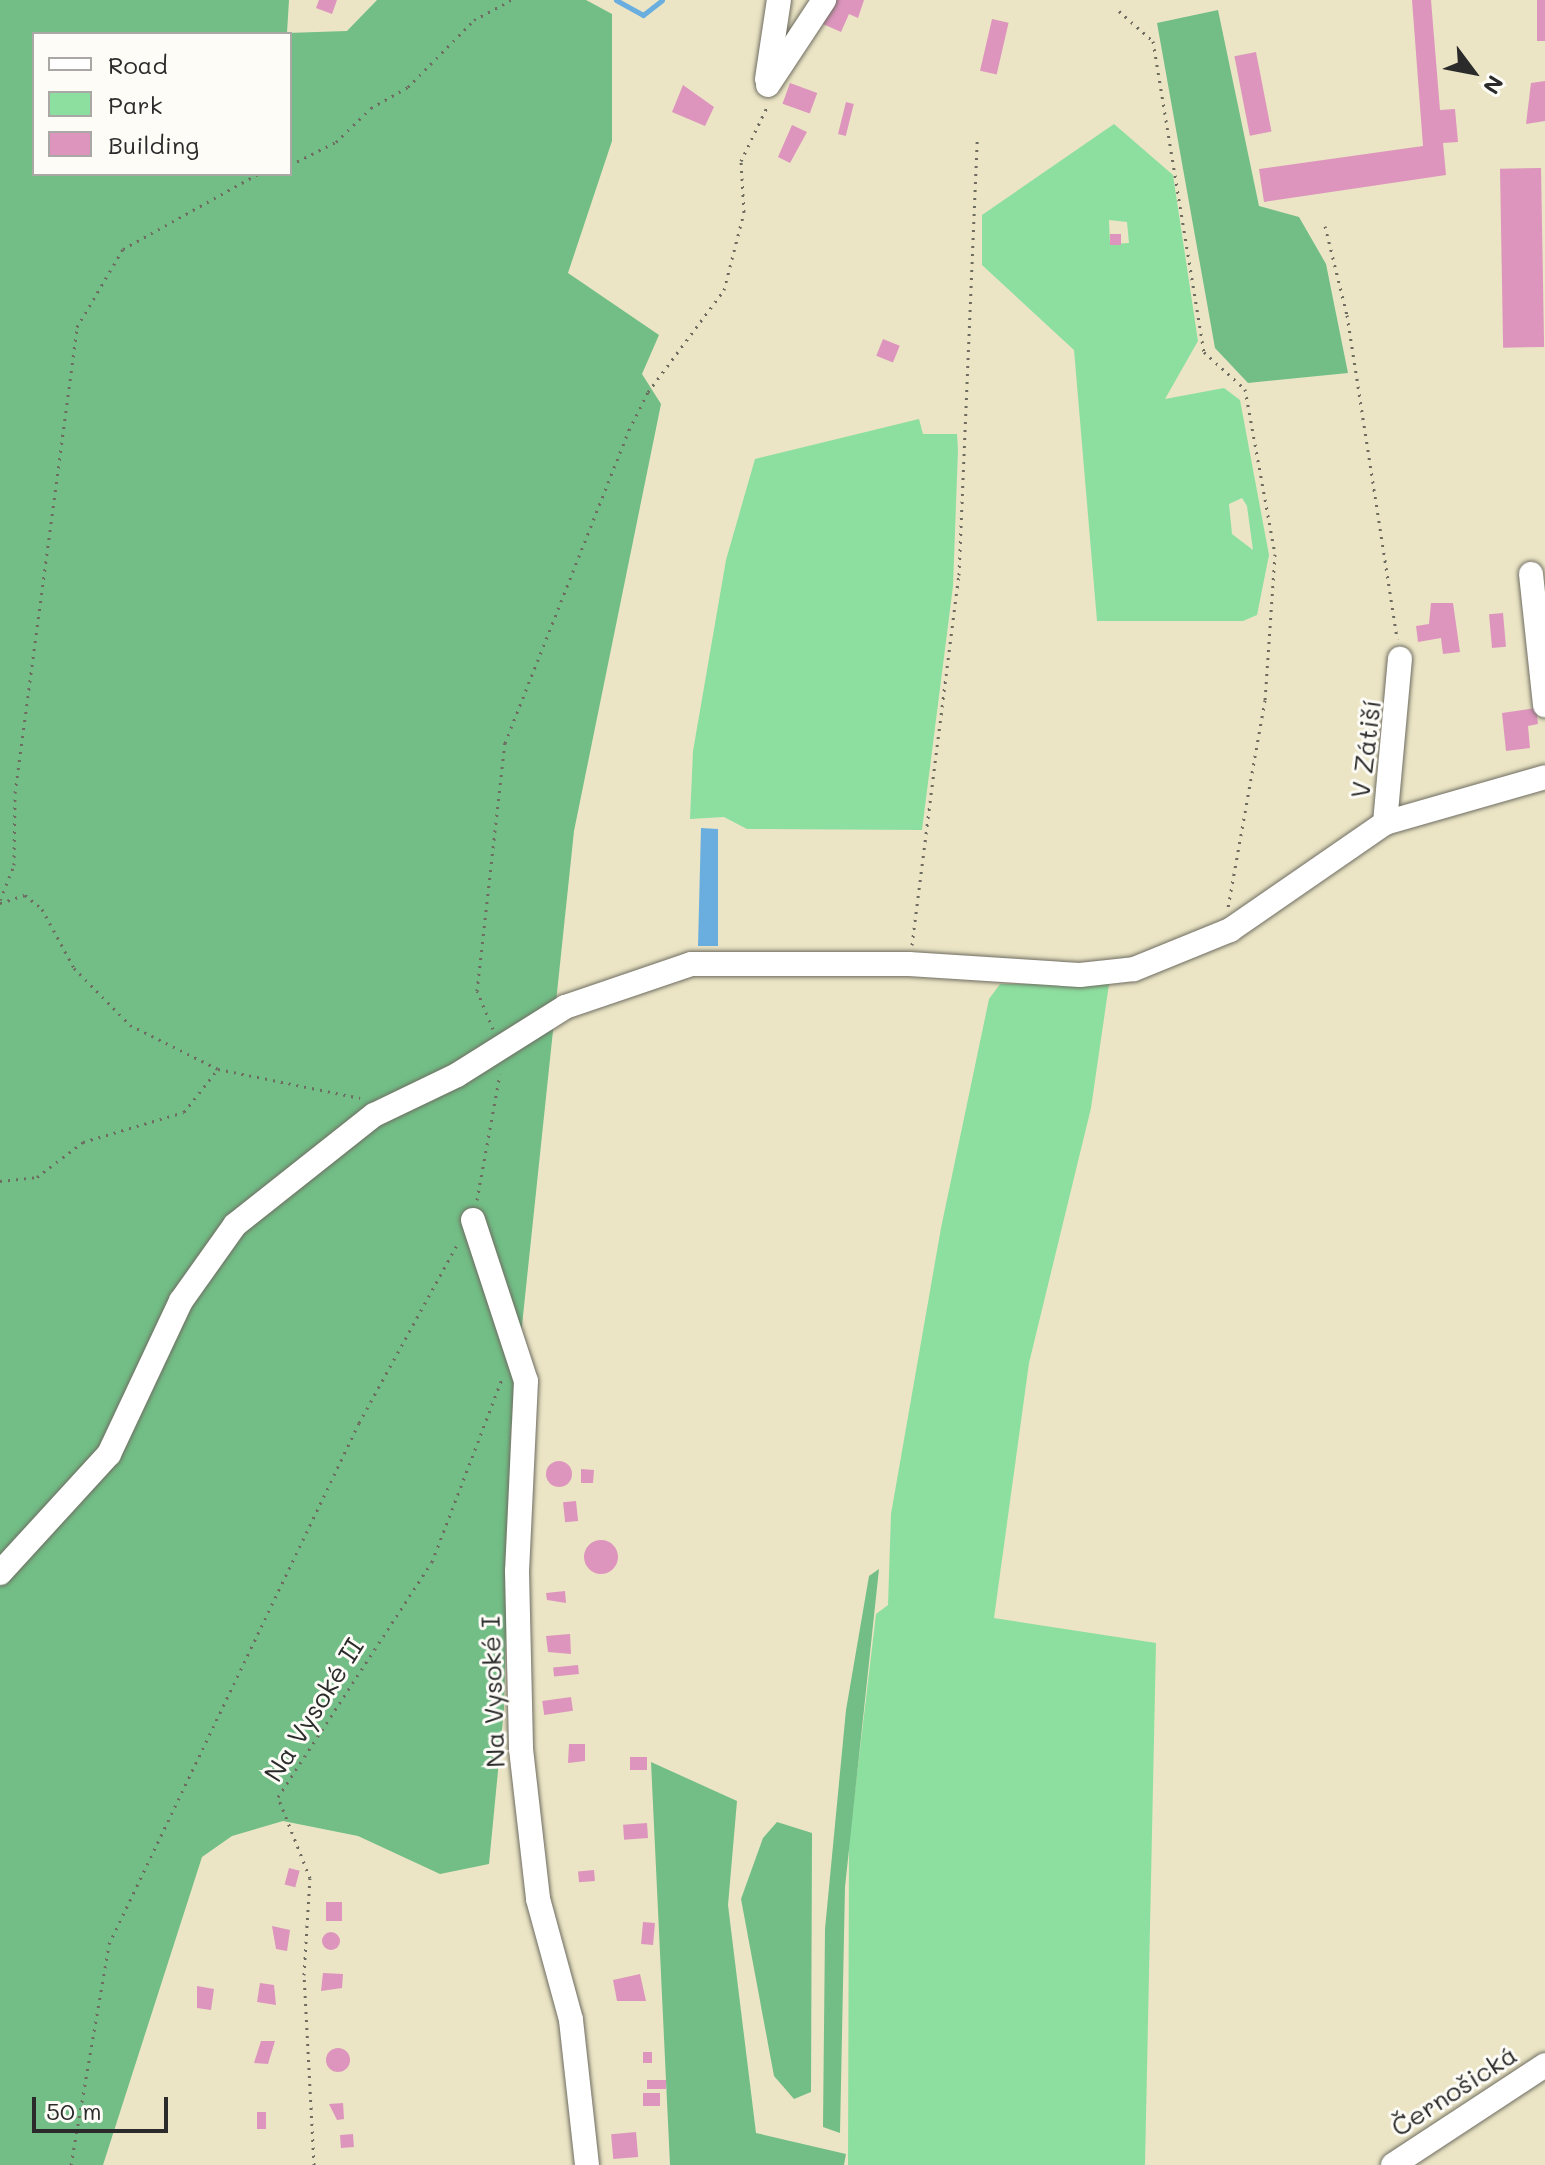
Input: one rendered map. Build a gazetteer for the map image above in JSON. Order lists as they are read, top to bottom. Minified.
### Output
{"streets":{"street":["V Zátiší","Na Vysoké I","Černošická"],"path":["Na Vysoké II"]},"crossings":[["Na Vysoké I","Na Vysoké II"]],"legend":["Road","Park","Building"],"scale_bar":"50 m","north":"bottom right"}
